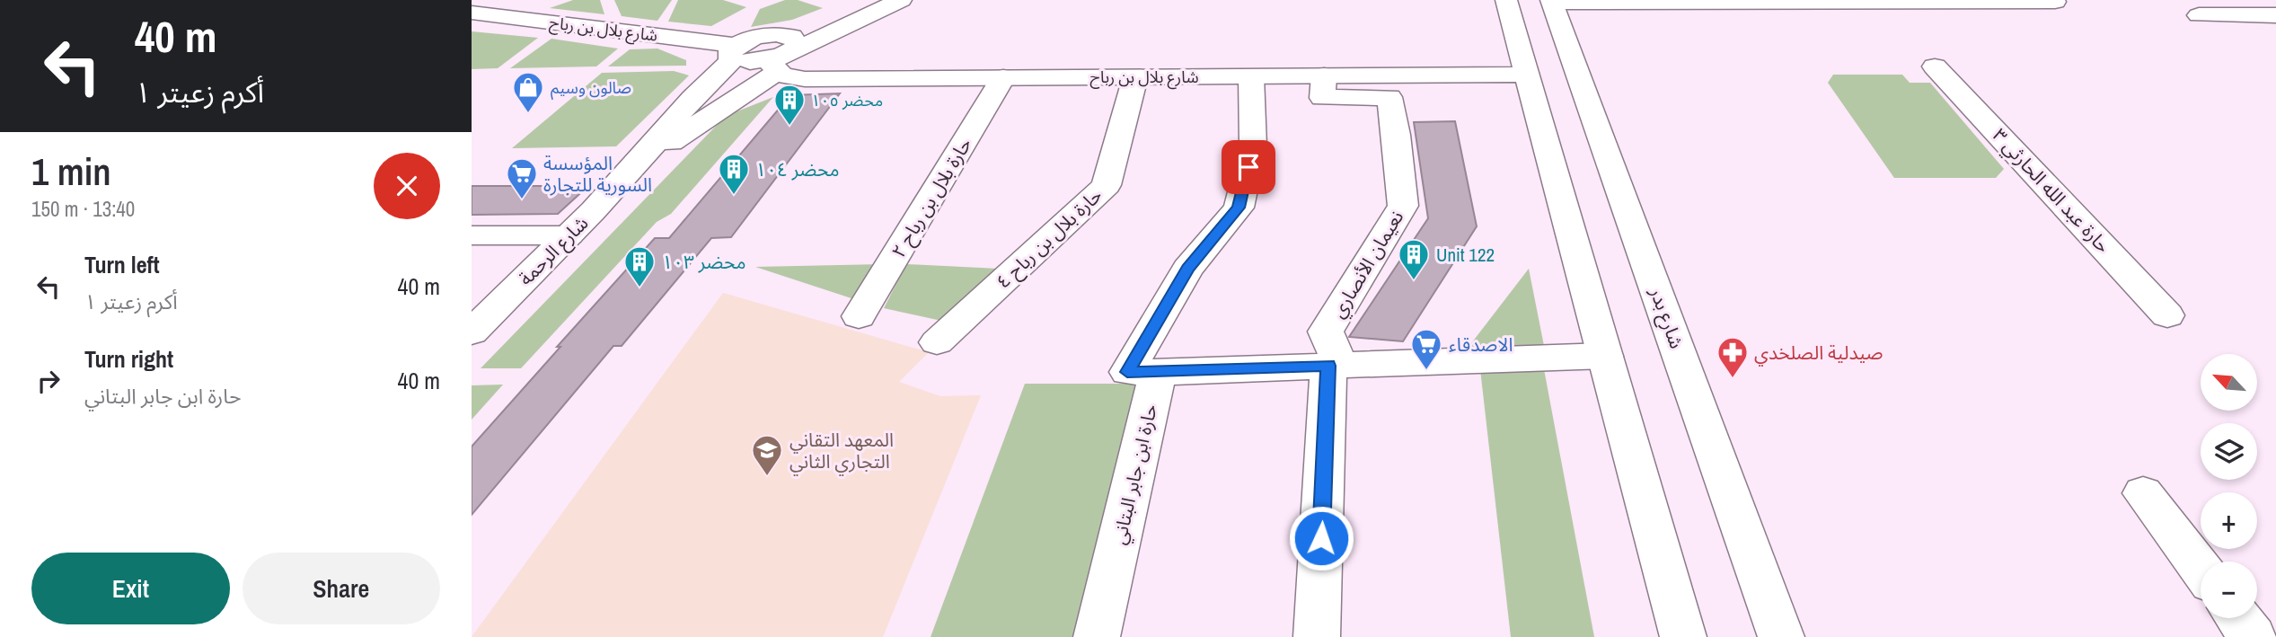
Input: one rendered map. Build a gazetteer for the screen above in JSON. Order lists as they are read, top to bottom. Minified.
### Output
{"streets":{"street":["شارع بلال بن رباح","حارة عبد الله الحارثي ٣","حارة بلال بن رباح ٢","حارة بلال بن رباح ٤","شارع الرحمة","نعيمان الأنصاري","شارع بدر","حارة ابن جابر البتاني"]},"crossings":[["شارع بلال بن رباح","حارة بلال بن رباح ٢"],["شارع بلال بن رباح","حارة بلال بن رباح ٤"],["شارع بلال بن رباح","شارع الرحمة"],["شارع بلال بن رباح","نعيمان الأنصاري"]],"places":{"shop":["صالون وسيم"],"building":["محضر ١٠٥","محضر ١٠٤","Unit 122","محضر ١٠٣"],"supermarket":["المؤسسة السورية للتجارة","الاصدقاء"],"pharmacy":["صيدلية الصلخدي"],"school or university":["المعهد التقاني التجاري الثاني"]},"north":"top left","page":{"turn":["40 m","أكرم زعيتر ١"],"heading":["1 min","150 m · 13:40"],"list":[{"name":"Turn left","note":"أكرم زعيتر ١","value":"40 m"},{"name":"Turn right","note":"حارة ابن جابر البتاني","value":"40 m"}],"map_buttons":["+","−"],"buttons":["Exit","Share"]}}
